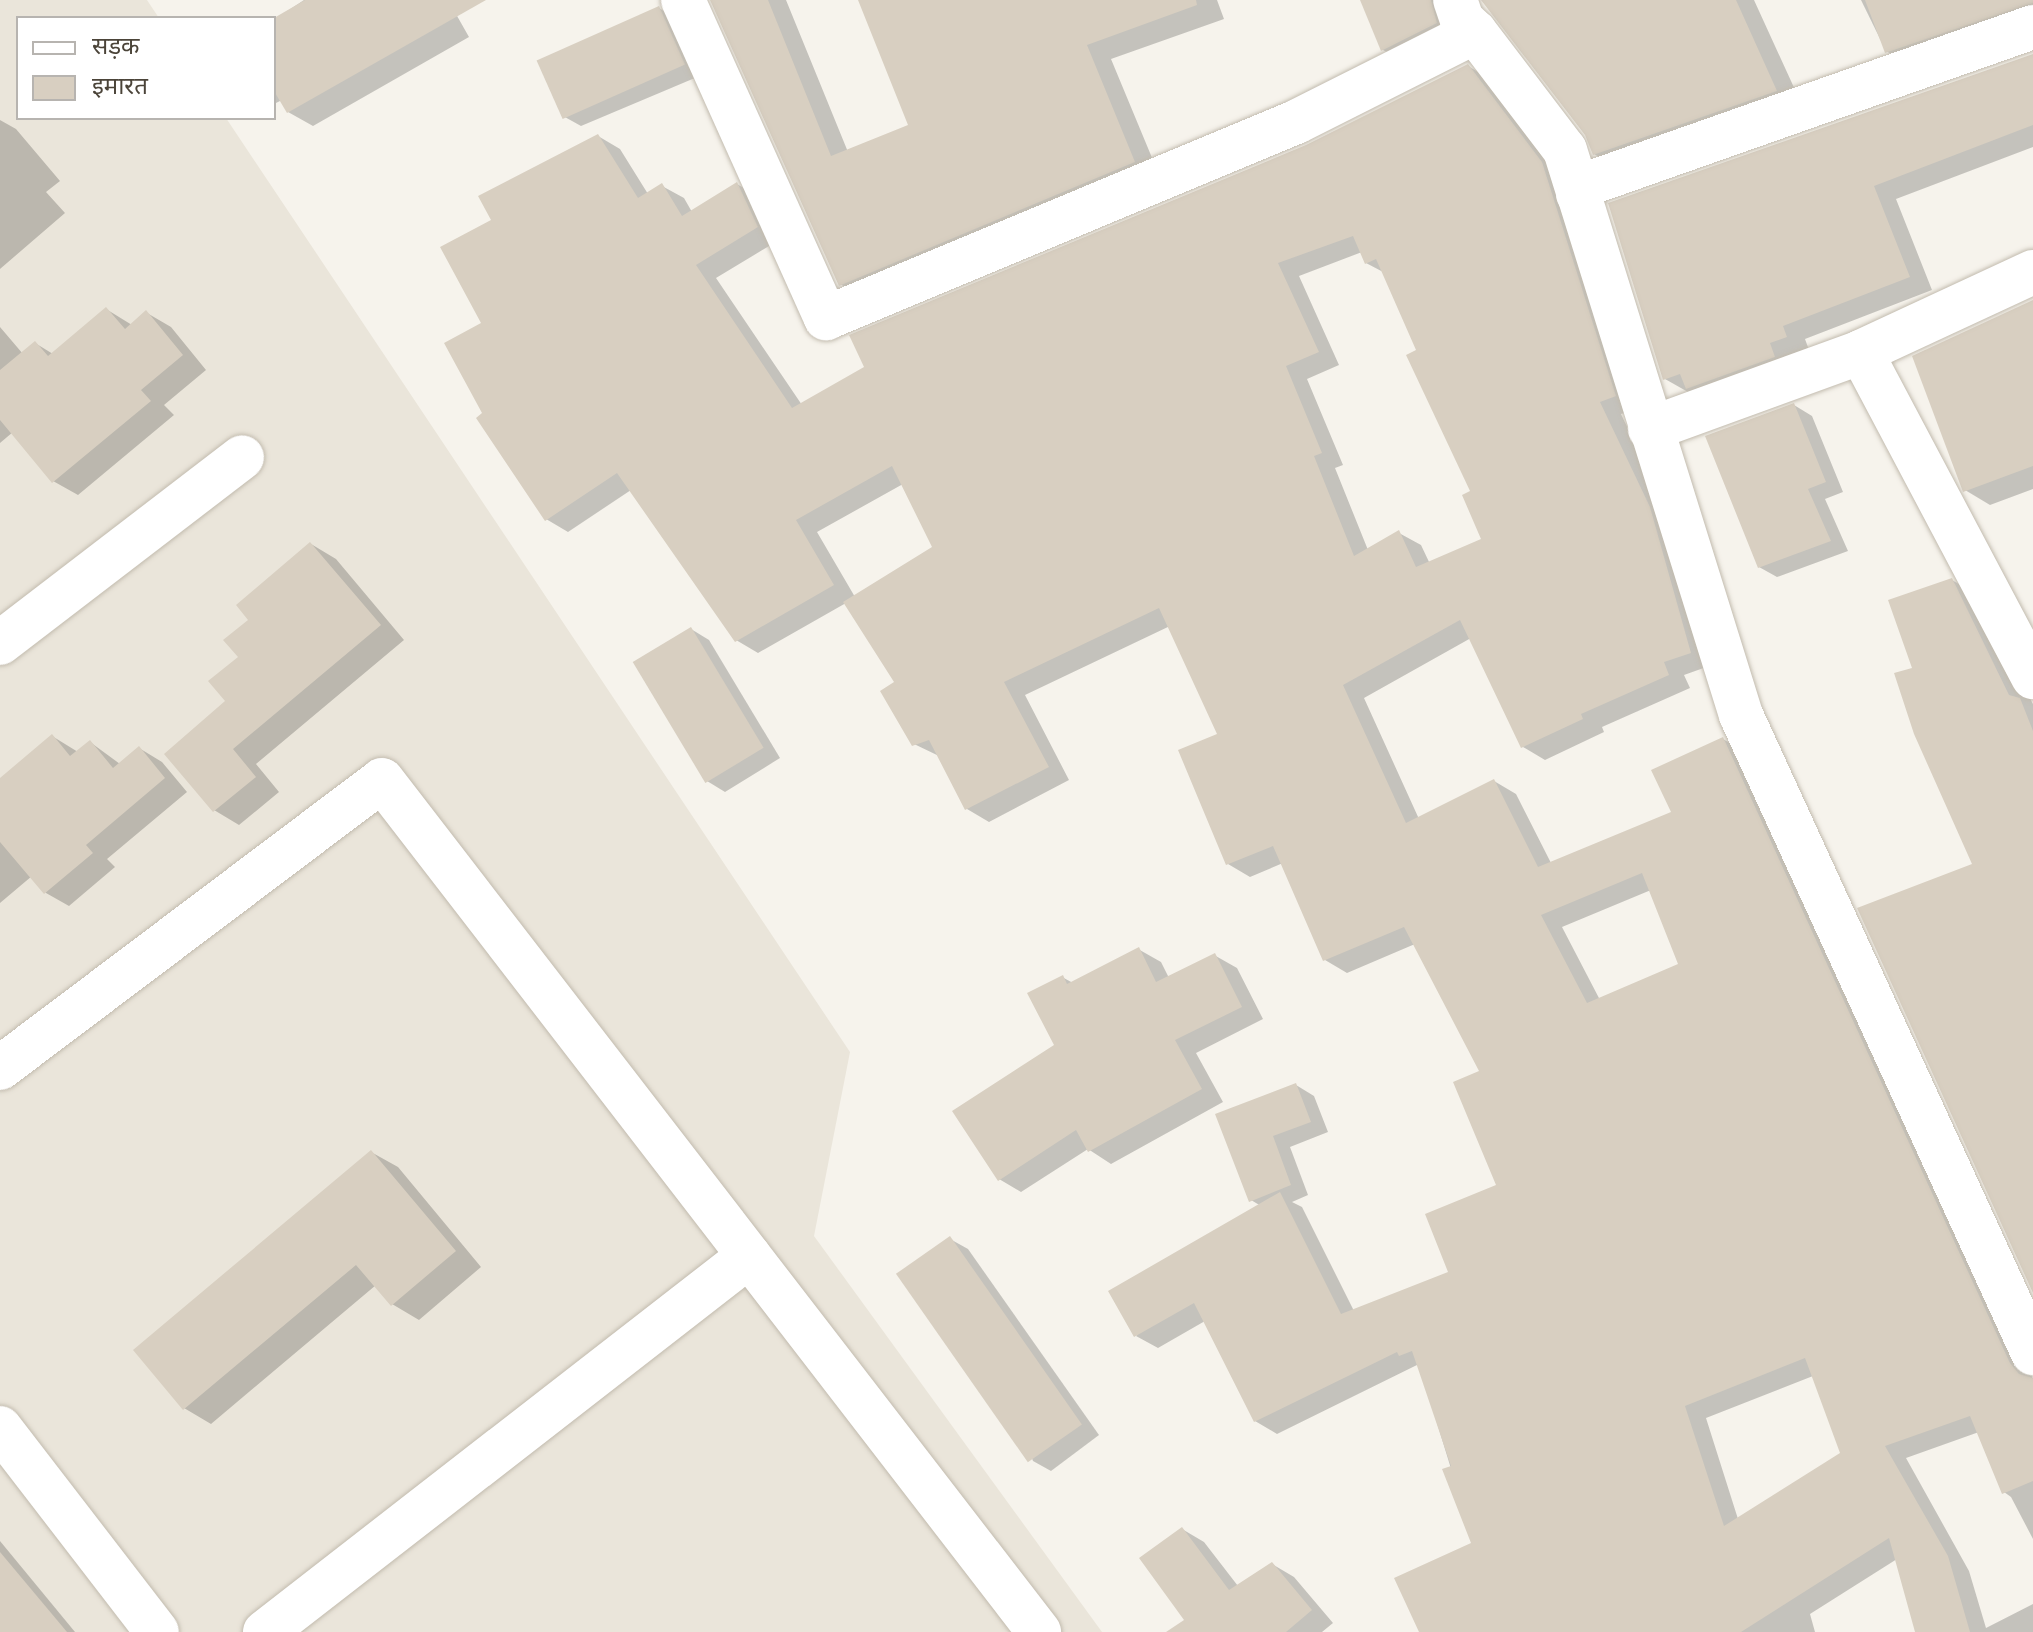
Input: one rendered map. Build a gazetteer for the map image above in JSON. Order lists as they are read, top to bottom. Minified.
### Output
{"legend":["सड़क","इमारत"]}
